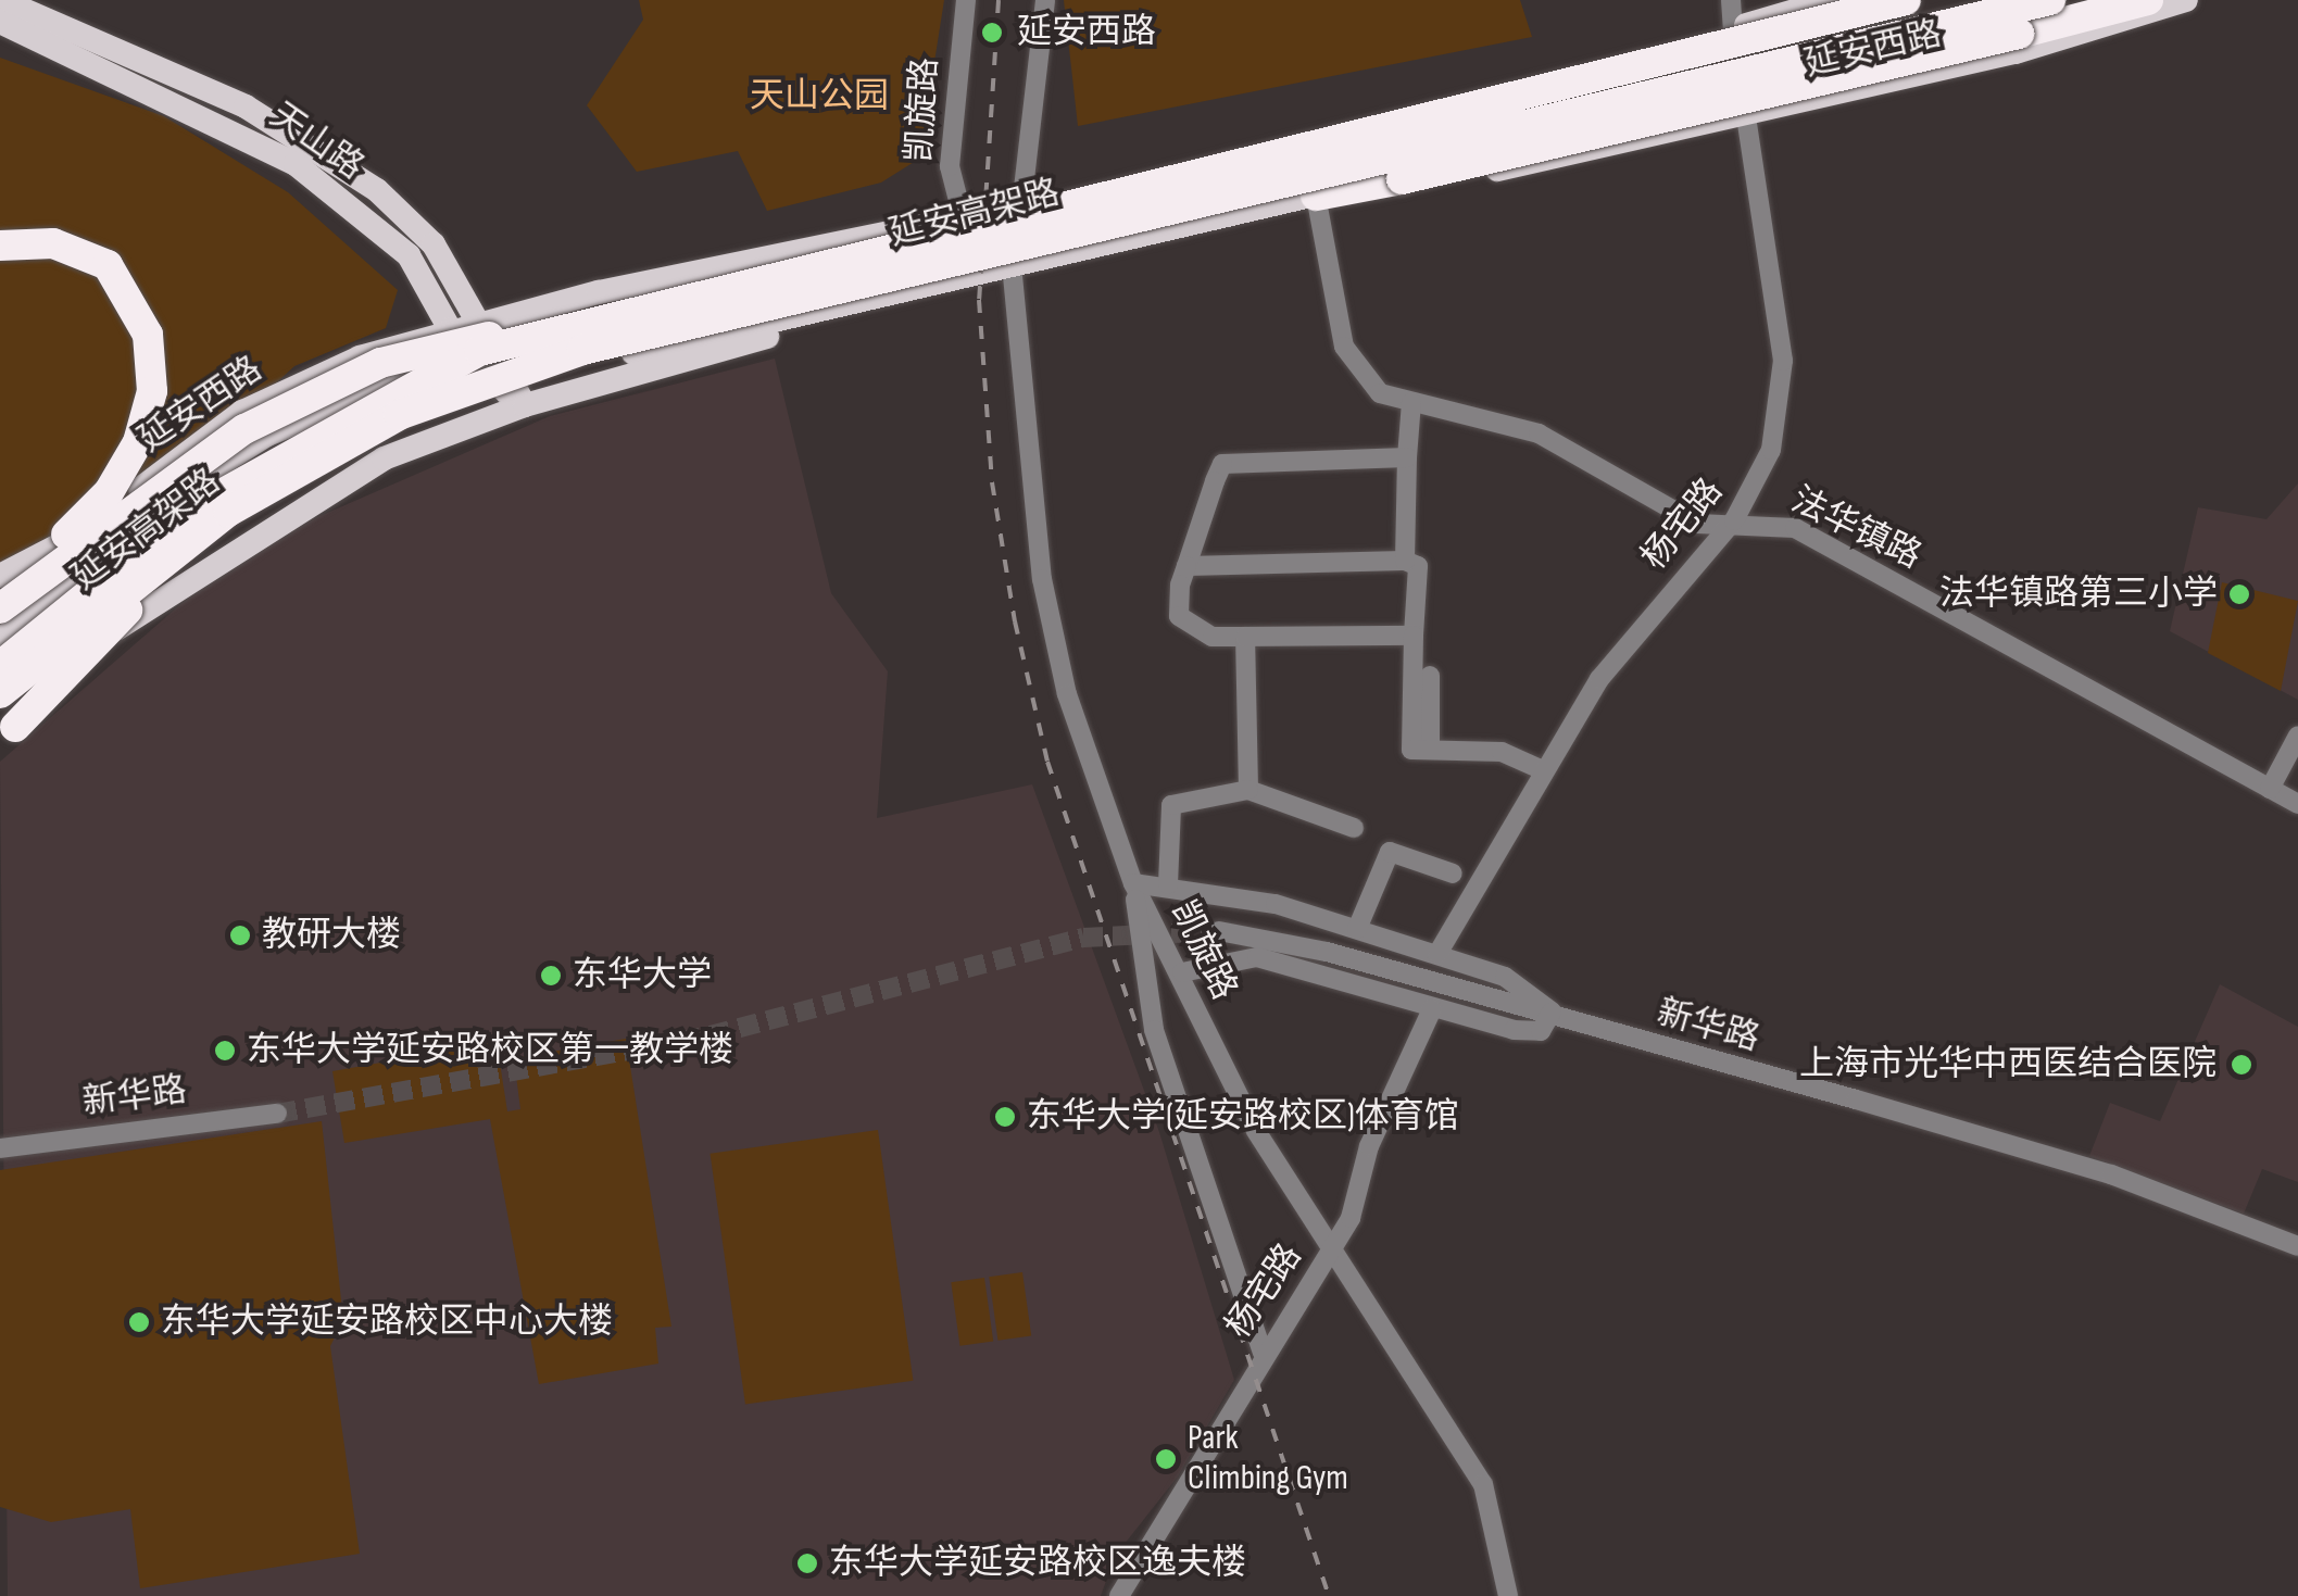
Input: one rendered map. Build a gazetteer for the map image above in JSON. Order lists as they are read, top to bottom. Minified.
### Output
{"streets":{"highway":["延安高架路"],"main road":["延安西路","天山路"],"street":["凯旋路","杨宅路","法华镇路","新华路"]},"crossings":[["延安西路","凯旋路"],["延安西路","天山路"],["延安西路","延安高架路"],["延安西路","杨宅路"],["延安西路","法华镇路"],["凯旋路","杨宅路"],["杨宅路","法华镇路"]],"parks":["天山公园"],"places":["延安西路","法华镇路第三小学","教研大楼","东华大学","东华大学延安路校区第一教学楼","上海市光华中西医结合医院","东华大学(延安路校区)体育馆","东华大学延安路校区中心大楼","Park Climbing Gym","东华大学延安路校区逸夫楼"]}
